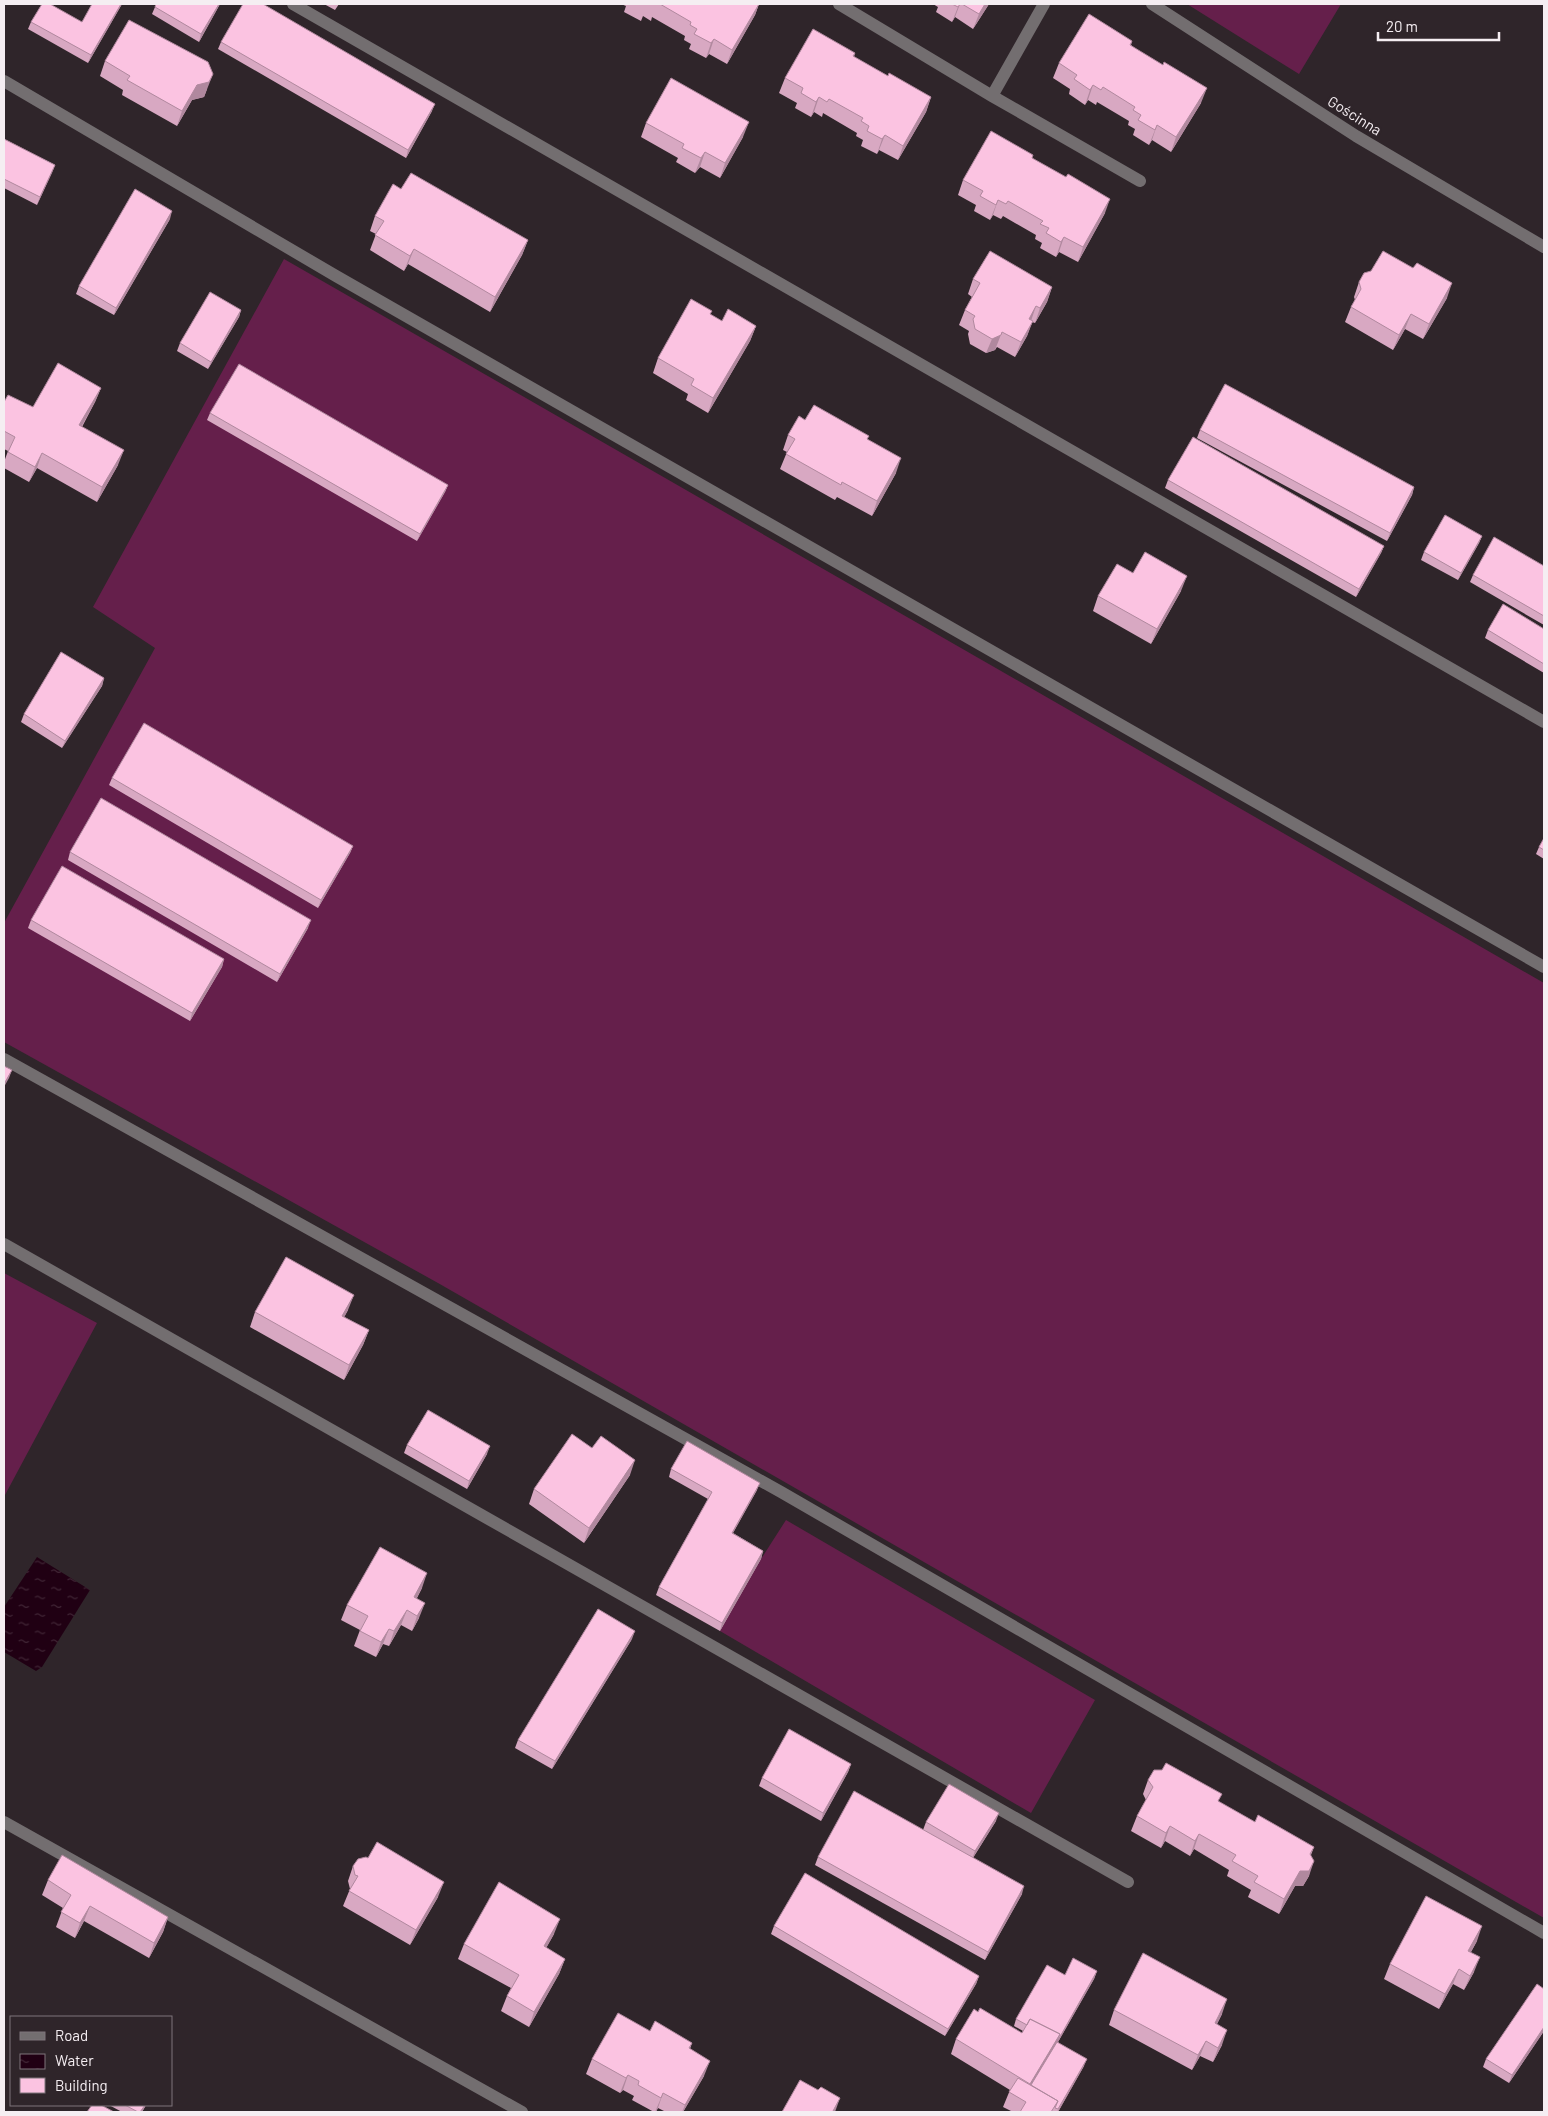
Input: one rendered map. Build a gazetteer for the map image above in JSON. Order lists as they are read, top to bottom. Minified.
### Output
{"streets":{"street":["Gościnna"]},"legend":["Road","Water","Building"],"scale_bar":"20 m"}
